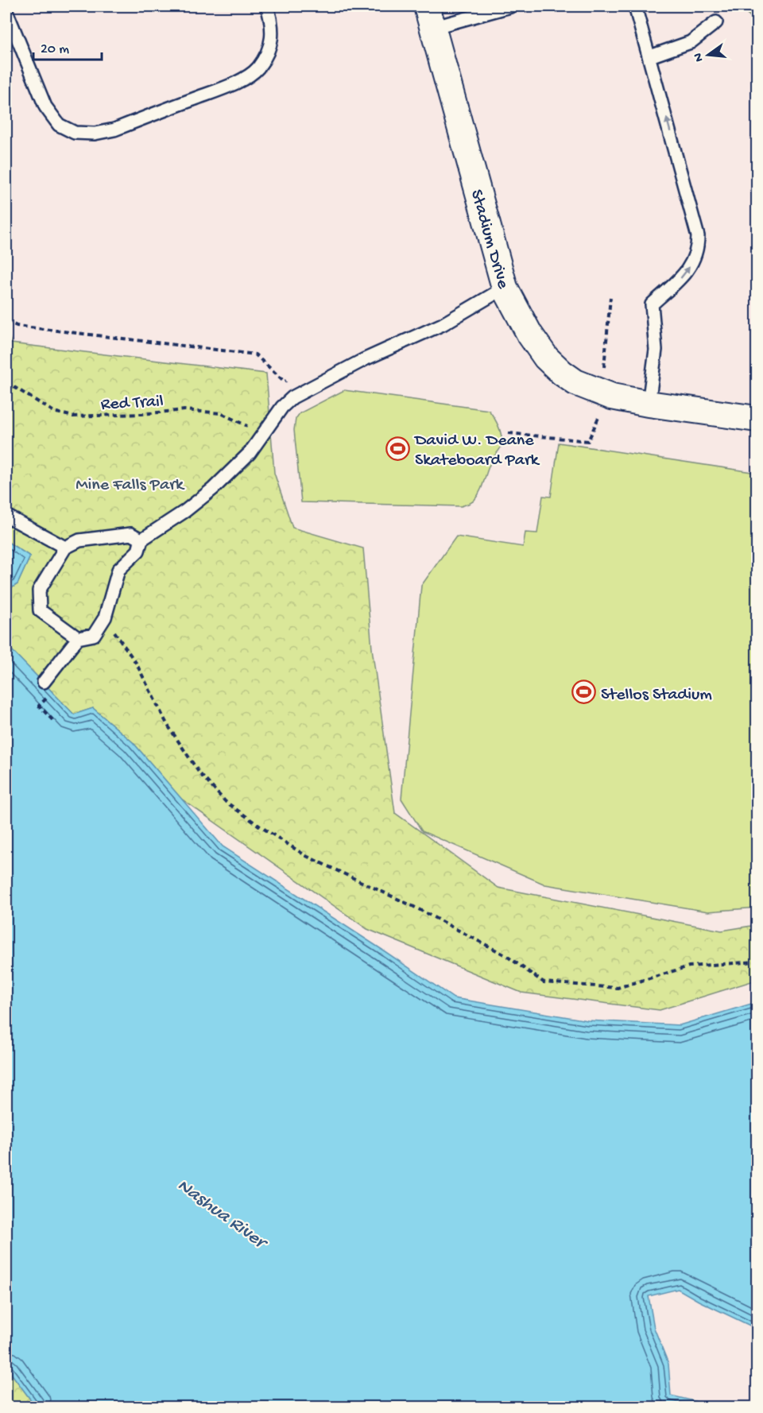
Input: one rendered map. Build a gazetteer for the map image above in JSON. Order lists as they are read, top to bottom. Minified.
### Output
{"streets":{"street":["Stadium Drive"],"path":["Red Trail"]},"water":["Nashua River"],"parks":["Mine Falls Park"],"places":{"sports":["David W. Deane Skateboard Park","Stellos Stadium"]},"scale_bar":"20 m","north":"left"}
